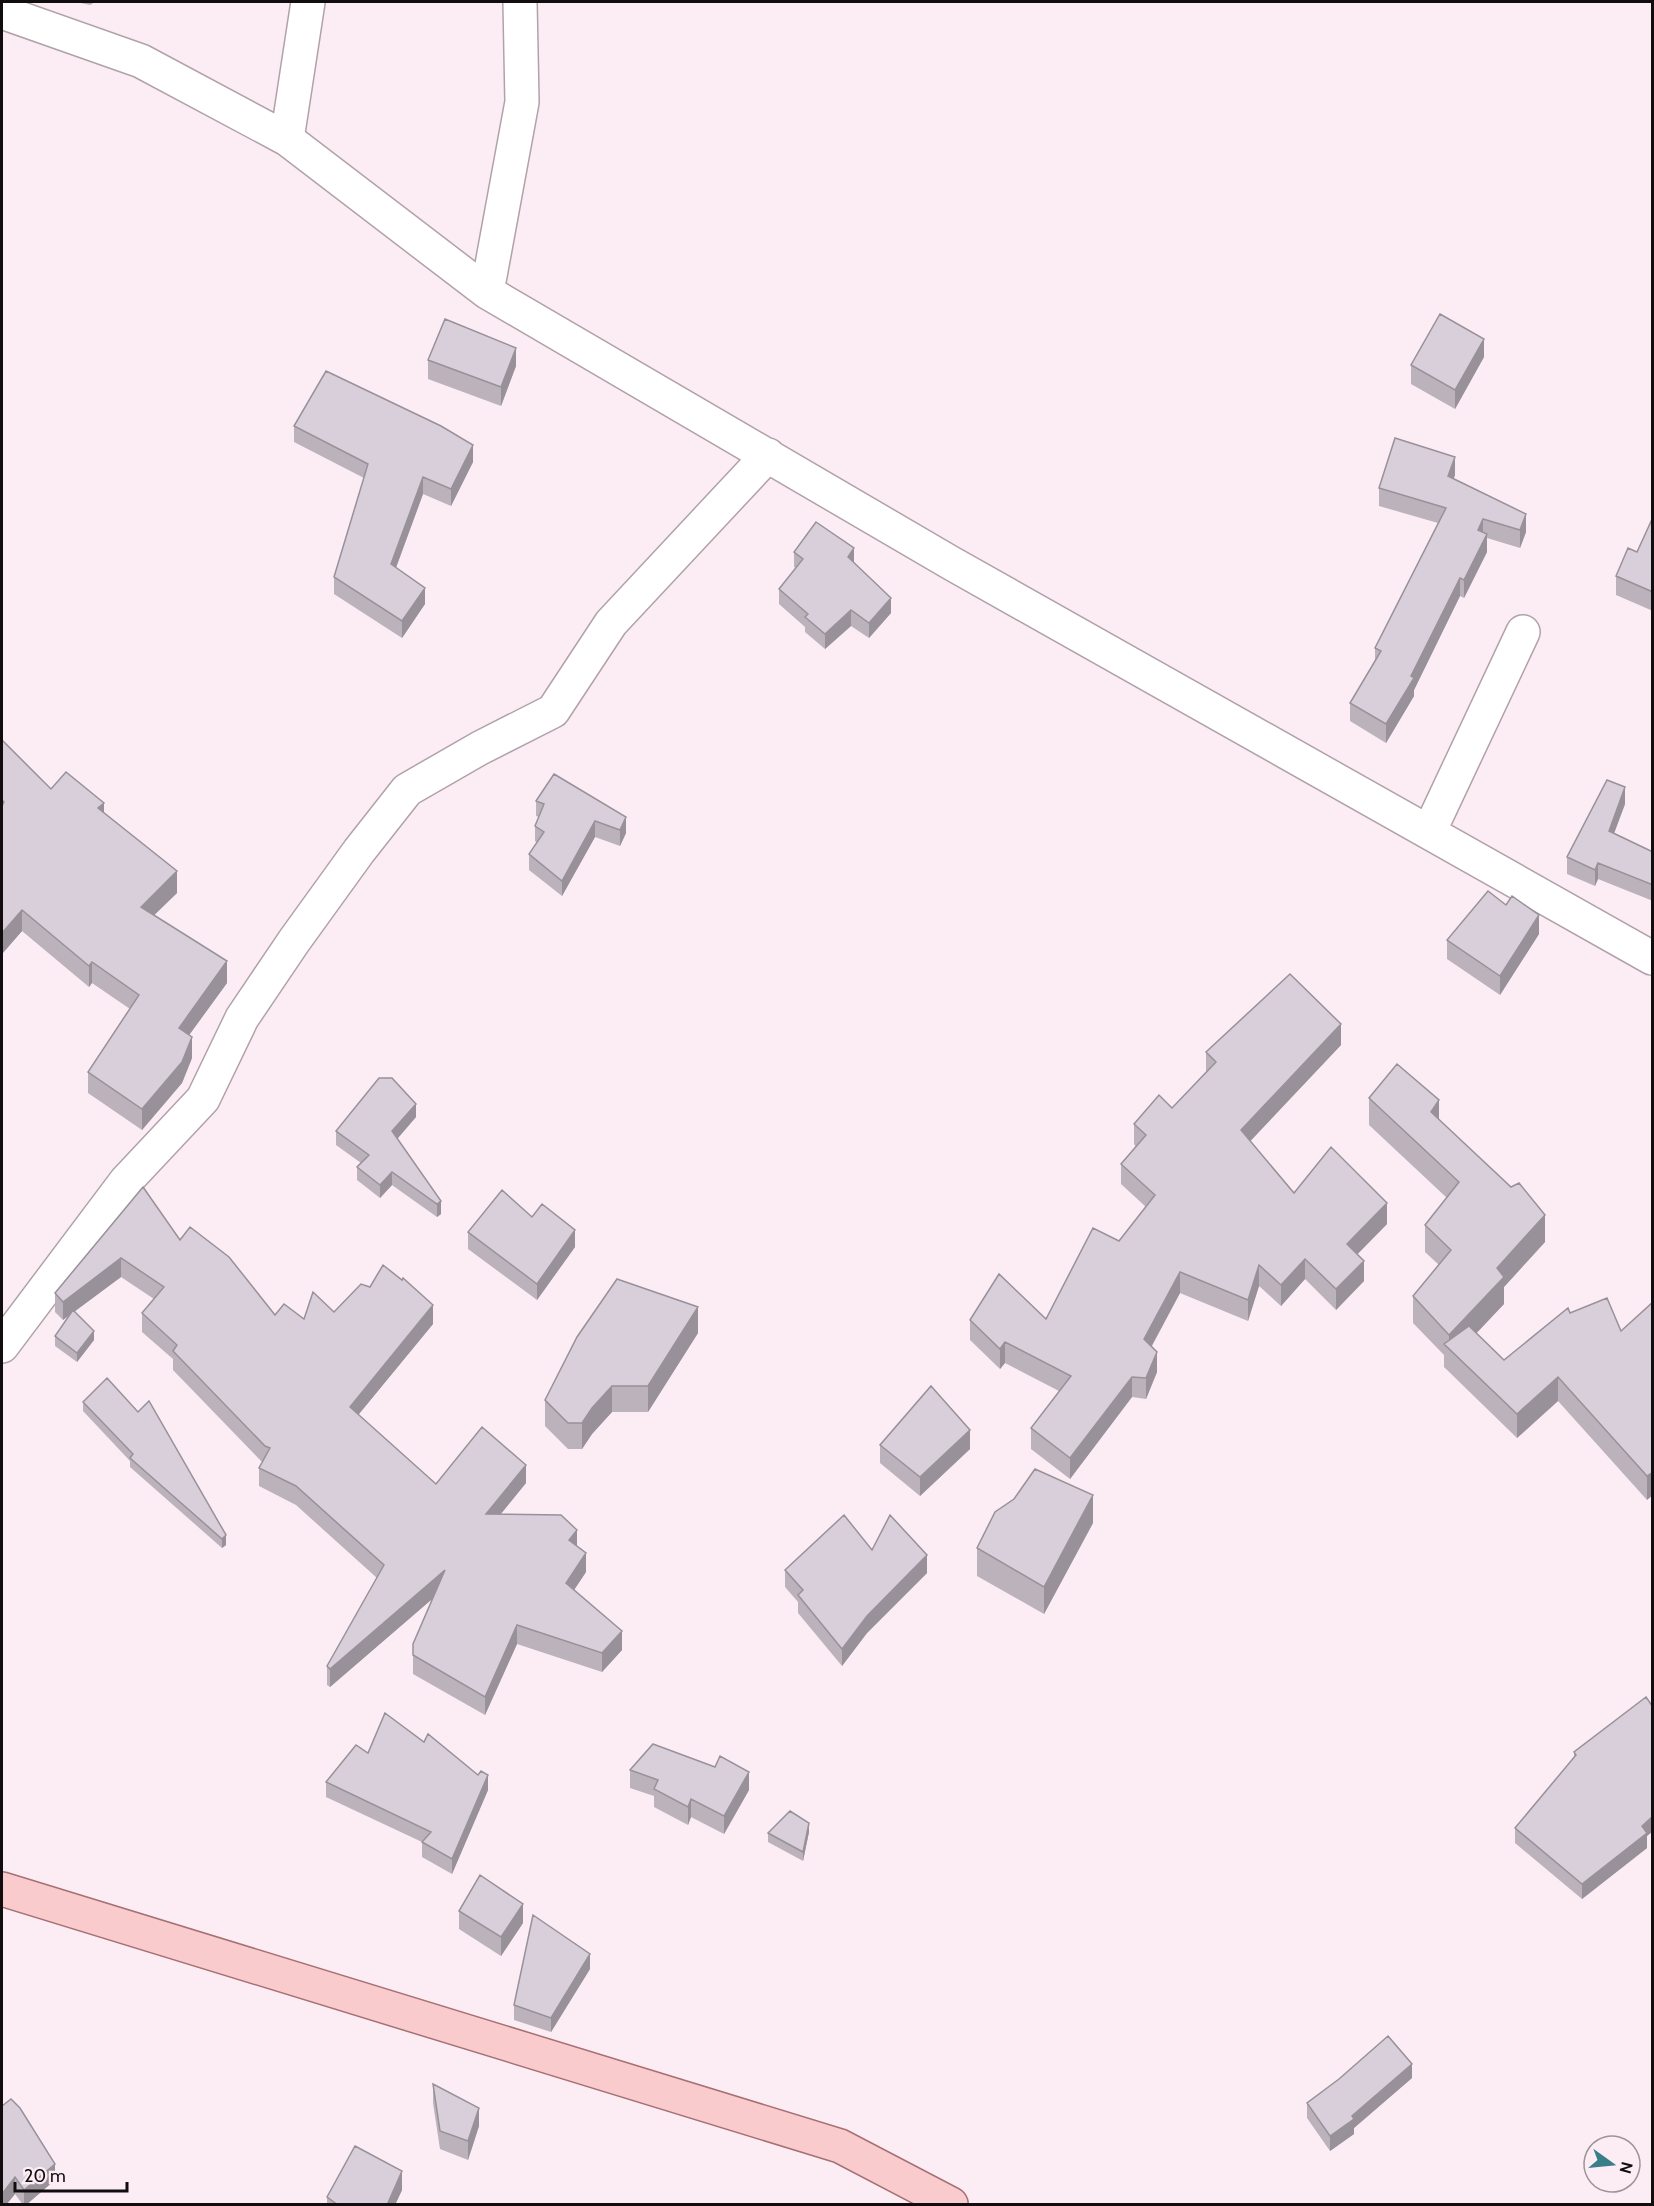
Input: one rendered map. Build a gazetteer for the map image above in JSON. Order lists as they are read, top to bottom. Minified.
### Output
{"scale_bar":"20 m","north":"right"}
